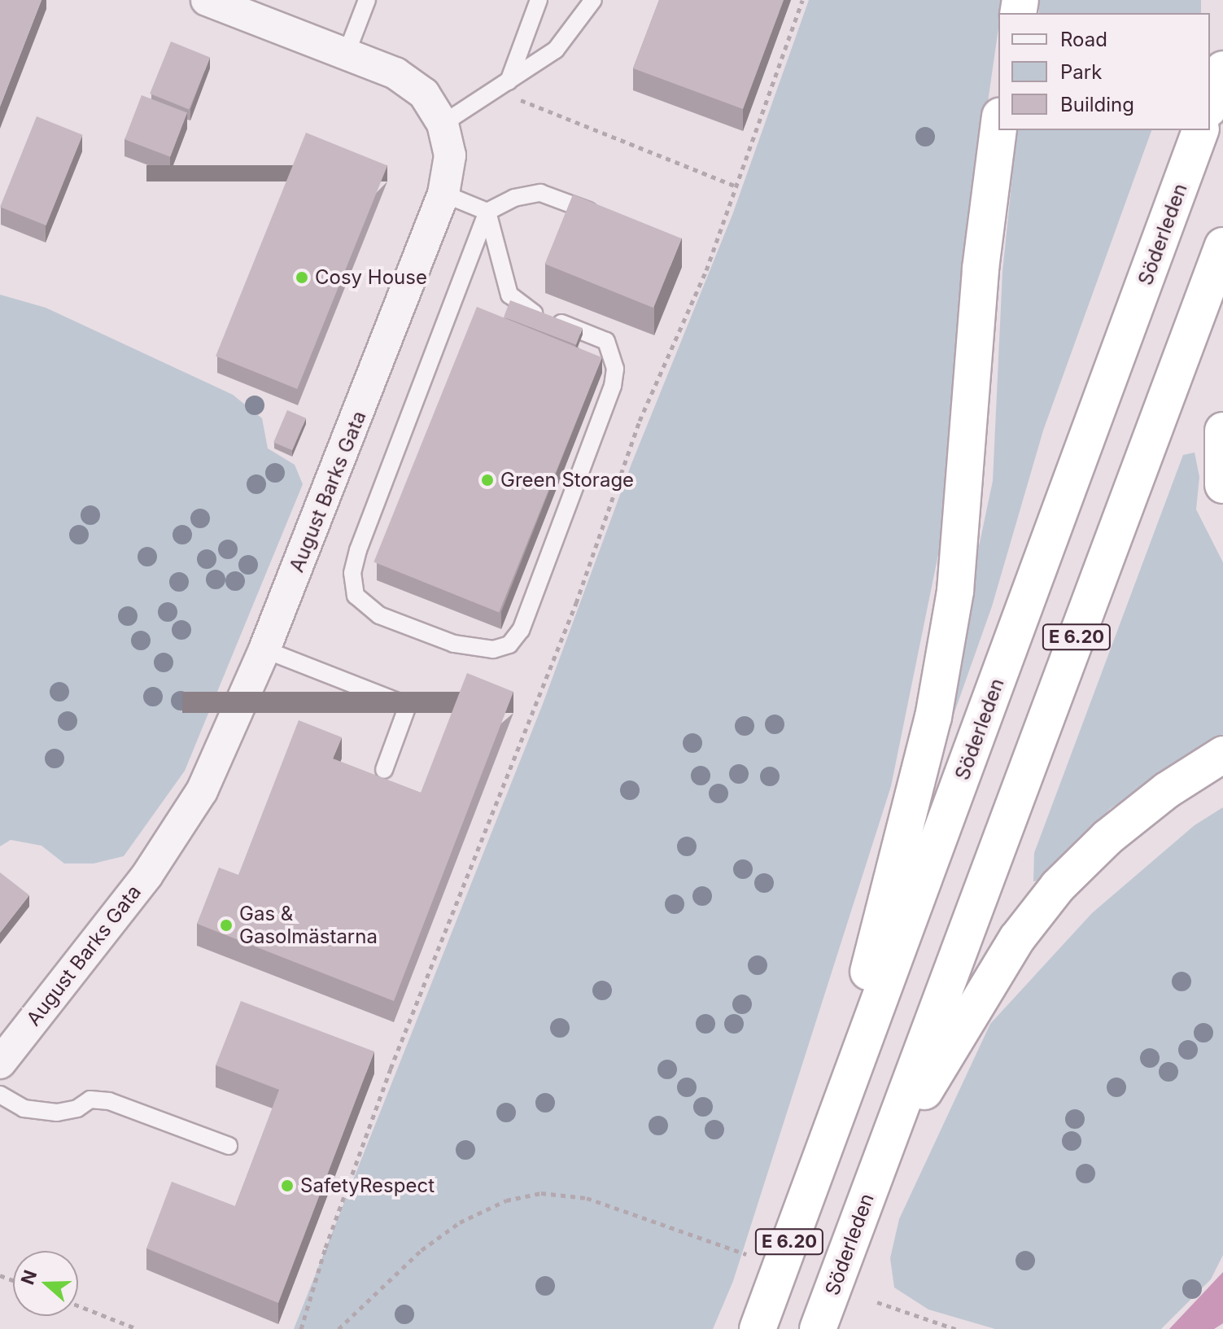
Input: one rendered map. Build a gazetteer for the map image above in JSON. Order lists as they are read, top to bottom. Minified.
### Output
{"streets":{"highway":["Söderleden","E 6.20"],"street":["August Barks Gata"]},"places":["Cosy House","Green Storage","Gas & Gasolmästarna","SafetyRespect"],"legend":["Road","Park","Building"],"north":"left"}
